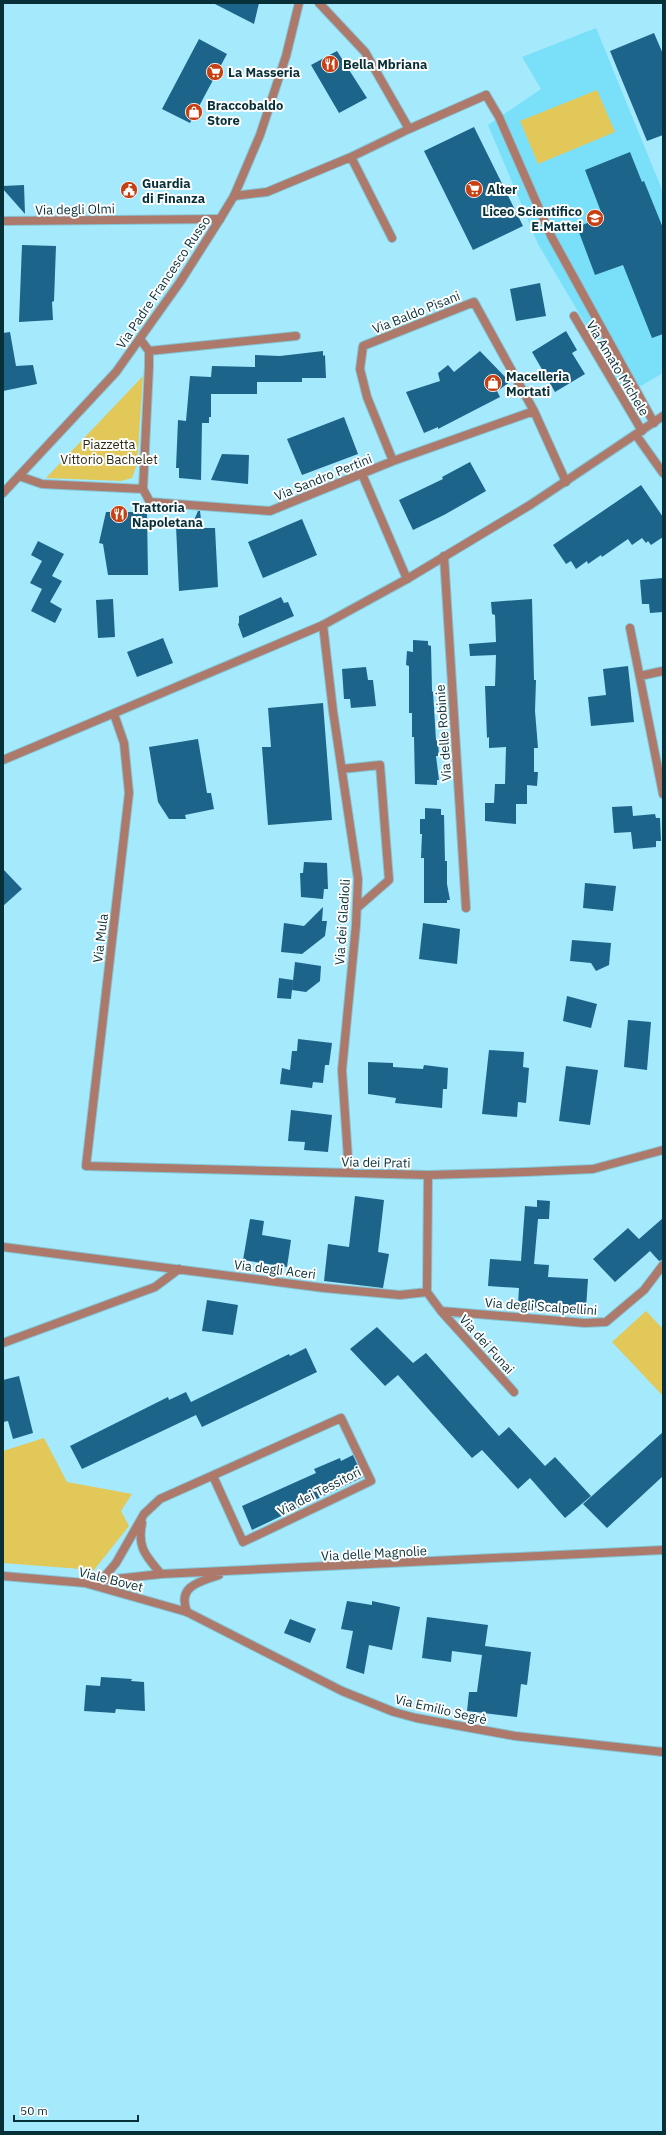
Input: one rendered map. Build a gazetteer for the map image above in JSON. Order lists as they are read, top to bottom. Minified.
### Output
{"streets":{"street":["Via degli Olmi","Via Padre Francesco Russo","Via Baldo Pisani","Via Amato Michele","Via Sandro Pertini","Via delle Robinie","Via dei Gladioli","Via Mula","Via dei Prati","Via degli Aceri","Via degli Scalpellini","Via dei Funai","Via dei Tessitori","Via delle Magnolie","Viale Bovet","Via Emilio Segrè"]},"crossings":[["Via degli Olmi","Via Padre Francesco Russo"],["Via Baldo Pisani","Via Sandro Pertini"],["Via dei Gladioli","Via dei Prati"],["Via Mula","Via dei Prati"],["Via degli Scalpellini","Via dei Funai"],["Via dei Tessitori","Via delle Magnolie"],["Via dei Tessitori","Viale Bovet"],["Via delle Magnolie","Viale Bovet"],["Viale Bovet","Via Emilio Segrè"]],"parks":["Piazzetta Vittorio Bachelet"],"places":{"restaurant":["Bella Mbriana","Trattoria Napoletana"],"supermarket":["La Masseria","Alter"],"shop":["Braccobaldo Store","Macelleria Mortati"],"public building":["Guardia di Finanza"],"school or university":["Liceo Scientifico E.Mattei"]},"scale_bar":"50 m"}
